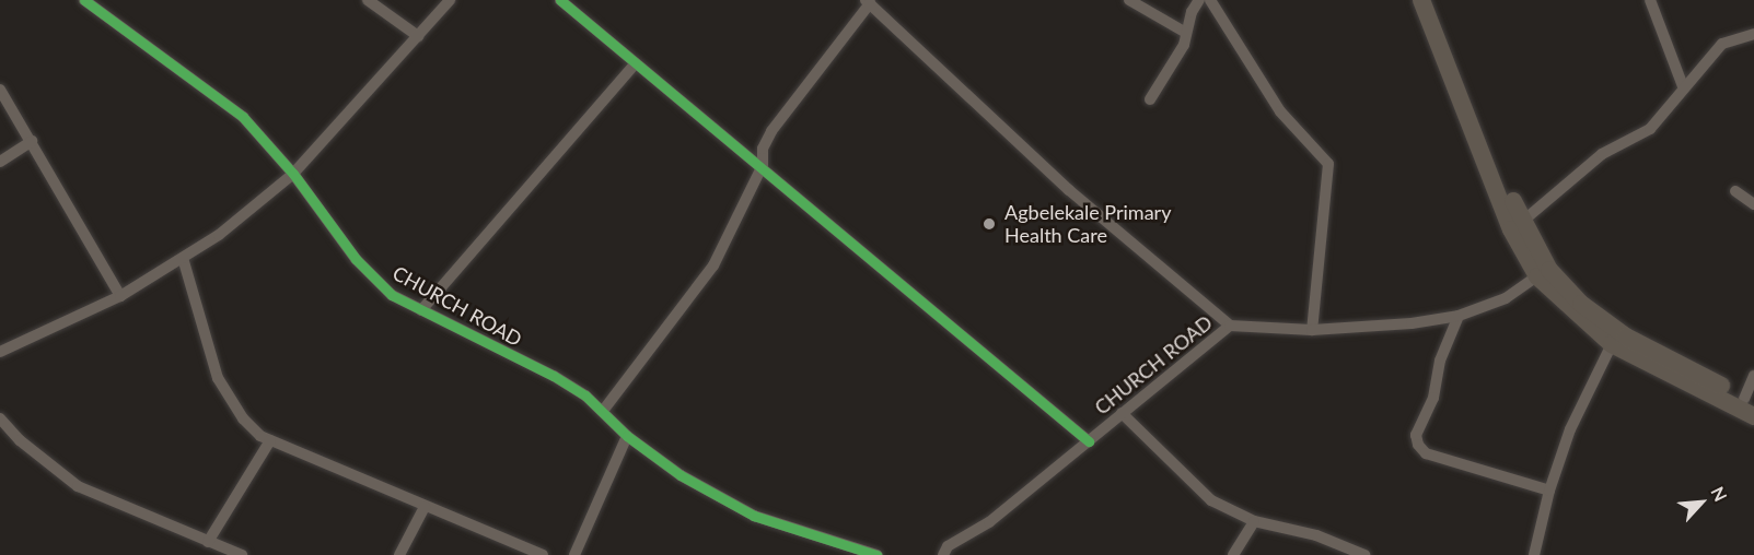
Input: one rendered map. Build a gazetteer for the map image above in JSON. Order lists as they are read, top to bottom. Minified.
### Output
{"streets":{"street":["CHURCH ROAD"]},"places":["Agbelekale Primary Health Care"],"north":"top right"}
